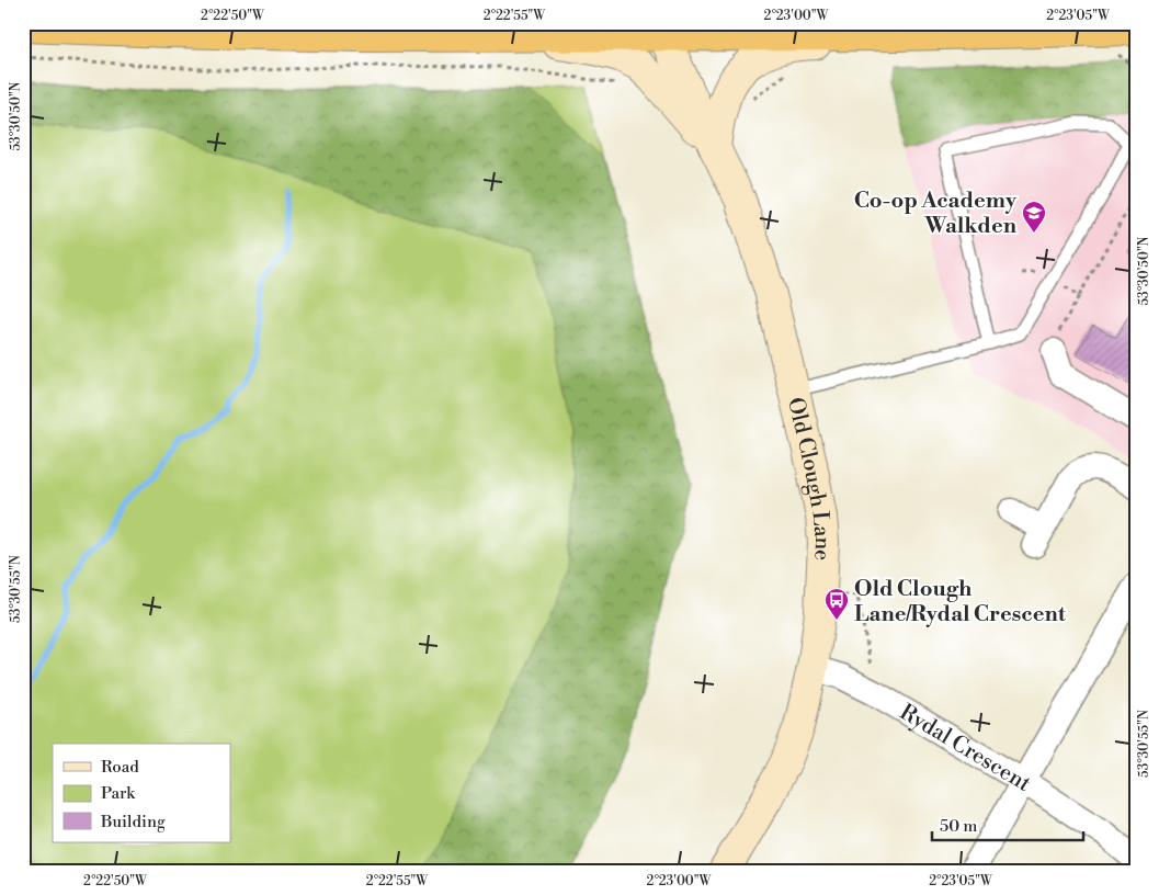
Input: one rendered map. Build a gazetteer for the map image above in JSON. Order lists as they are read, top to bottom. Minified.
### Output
{"streets":{"street":["Old Clough Lane","Rydal Crescent"]},"crossings":[["Old Clough Lane","Rydal Crescent"]],"places":{"school or university":["Co-op Academy Walkden"],"bus stop":["Old Clough Lane/Rydal Crescent"]},"legend":["Road","Park","Building"],"scale_bar":"50 m","coordinates":["2°22'50\"W","2°22'55\"W","2°23'00\"W","2°23'05\"W","53°30'50\"N","53°30'55\"N"]}
